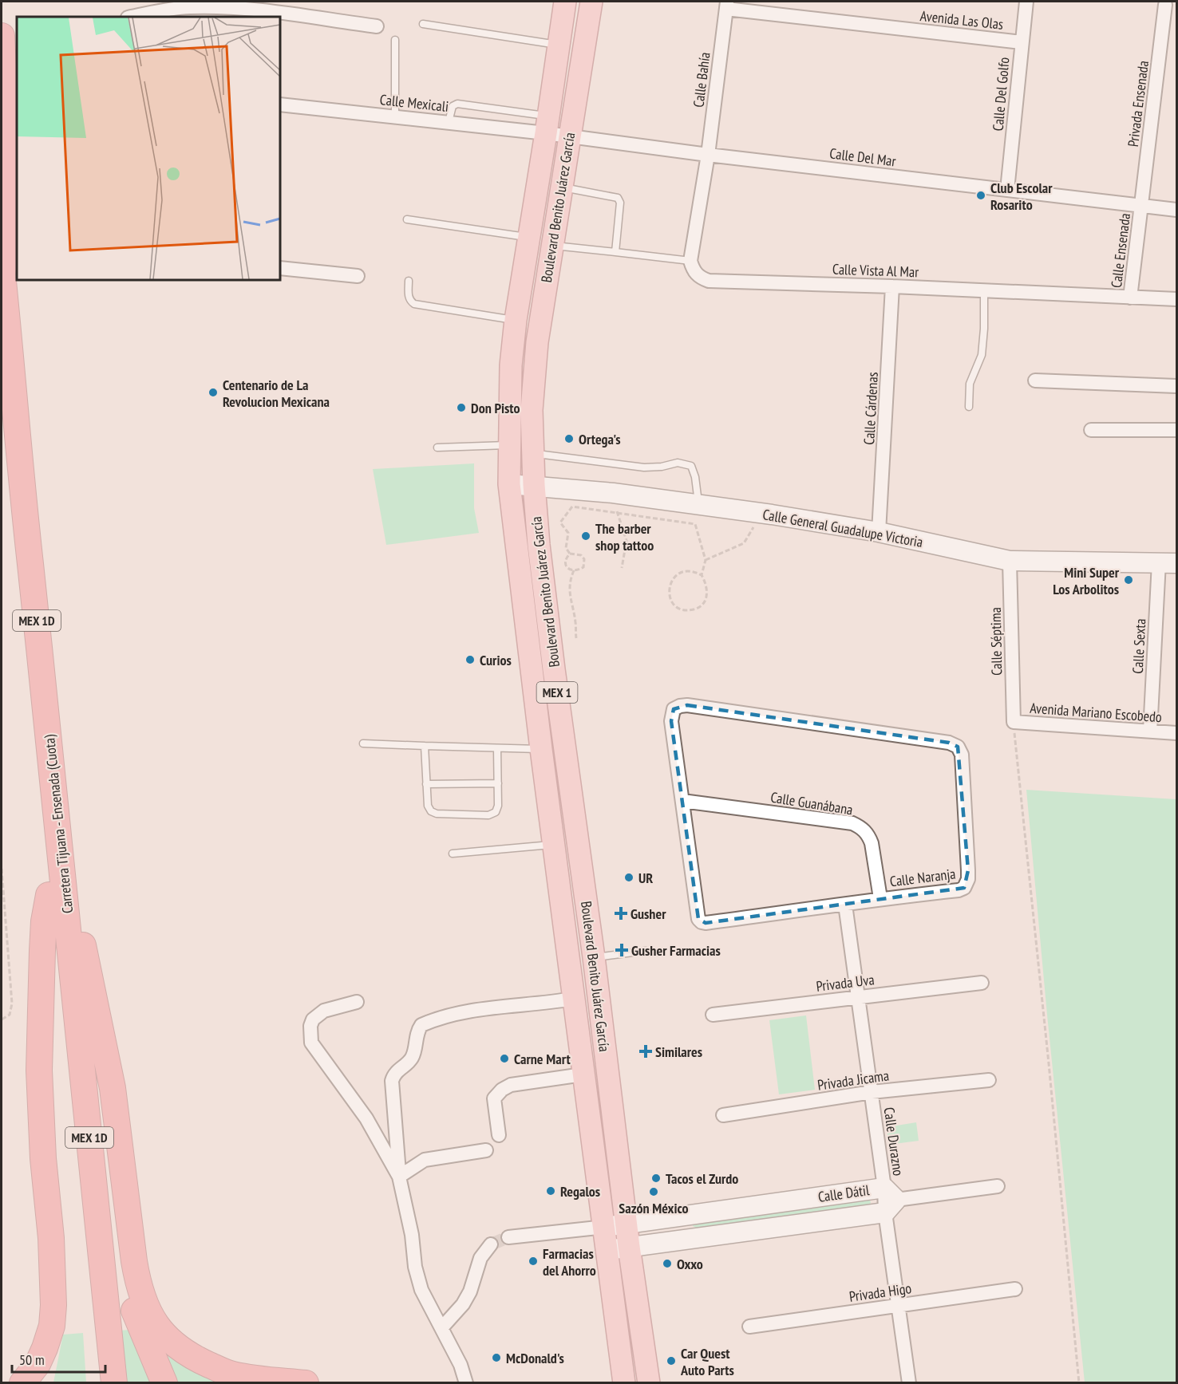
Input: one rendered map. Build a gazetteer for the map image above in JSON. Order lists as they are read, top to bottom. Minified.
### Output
{"streets":{"highway":["MEX 1D","Carretera Tijuana - Ensenada (Cuota)"],"main road":["Boulevard Benito Juárez García","MEX 1"],"street":["Avenida Las Olas","Calle Bahía","Calle Del Golfo","Calle Mexicali","Privada Ensenada","Calle Del Mar","Calle Ensenada","Calle Vista Al Mar","Calle Cárdenas","Calle General Guadalupe Victoria","Calle Séptima","Calle Sexta","Avenida Mariano Escobedo","Calle Guanábana","Calle Naranja","Privada Uva","Privada Jicama","Calle Durazno","Calle Dátil","Privada Higo"]},"crossings":[["Avenida Las Olas","Calle Bahía"],["Avenida Las Olas","Calle Del Golfo"],["Calle Bahía","Calle Del Mar"],["Calle Del Golfo","Calle Del Mar"],["Calle Mexicali","Calle Del Mar"],["Calle Mexicali","Boulevard Benito Juárez García"],["Privada Ensenada","Calle Del Mar"],["Privada Ensenada","Calle Ensenada"],["Calle Del Mar","Boulevard Benito Juárez García"],["Calle Del Mar","Calle Ensenada"],["Boulevard Benito Juárez García","Calle General Guadalupe Victoria"],["Boulevard Benito Juárez García","Calle Dátil"],["Calle Ensenada","Calle Vista Al Mar"],["Calle Vista Al Mar","Calle Cárdenas"],["Calle Cárdenas","Calle General Guadalupe Victoria"],["Calle General Guadalupe Victoria","Calle Séptima"],["Calle General Guadalupe Victoria","Calle Sexta"],["Calle Séptima","Avenida Mariano Escobedo"],["Calle Sexta","Avenida Mariano Escobedo"],["Calle Guanábana","Calle Naranja"],["Calle Naranja","Calle Durazno"],["Privada Uva","Calle Durazno"],["Privada Jicama","Calle Durazno"],["Calle Durazno","Calle Dátil"],["Calle Durazno","Privada Higo"]],"places":{"other":["Club Escolar Rosarito","Centenario de La Revolucion Mexicana","Don Pisto","Ortega's","The barber shop tattoo","Mini Super Los Arbolitos","Curios","UR","Carne Mart","Tacos el Zurdo","Regalos","Sazón México","Farmacias del Ahorro","Oxxo","McDonald's","Car Quest Auto Parts"],"health":["Gusher","Gusher Farmacias","Similares"]},"scale_bar":"50 m"}
